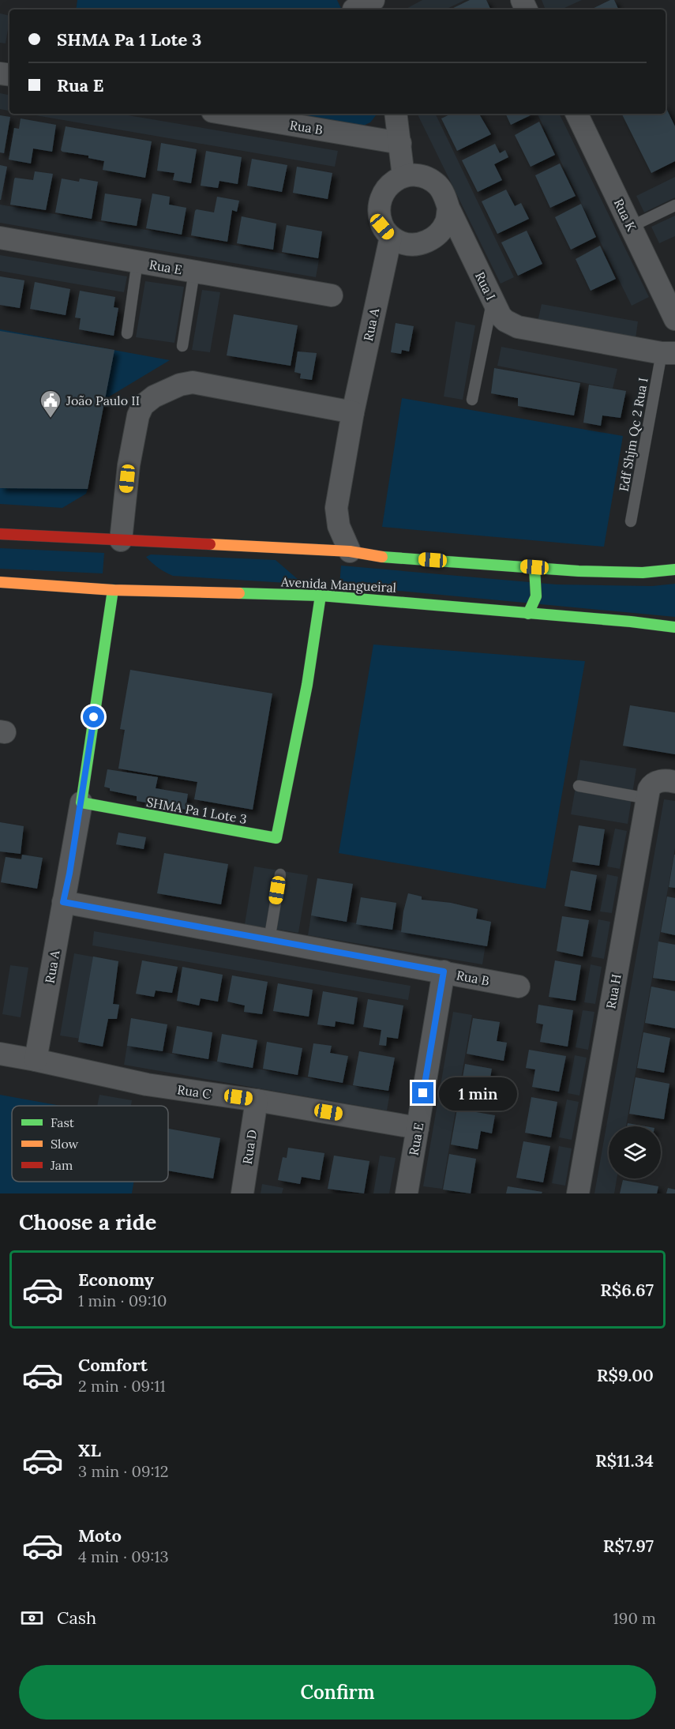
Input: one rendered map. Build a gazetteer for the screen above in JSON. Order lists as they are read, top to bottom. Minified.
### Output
{"streets":{"street":["Rua B","Rua K","Rua E","Rua I","Rua A","Avenida Mangueiral","SHMA Pa 1 Lote 3","Rua H","Rua C","Rua D"],"lane":["Edf Shjm Qc 2 Rua I"]},"crossings":[["Rua B","Rua E"],["Rua B","Rua A"],["Rua E","Rua C"],["Rua I","Rua A"],["Rua I","Edf Shjm Qc 2 Rua I"],["Rua A","SHMA Pa 1 Lote 3"],["Rua A","Rua C"],["Avenida Mangueiral","SHMA Pa 1 Lote 3"],["Rua C","Rua D"]],"places":{"public building":["João Paulo II"]},"legend":["Fast","Slow","Jam"],"page":{"banner":["SHMA Pa 1 Lote 3","Rua E"],"bubble":"1 min","heading":"Choose a ride","list":[{"name":"Economy","note":"1 min · 09:10","value":"R$6.67"},{"name":"Comfort","note":"2 min · 09:11","value":"R$9.00"},{"name":"XL","note":"3 min · 09:12","value":"R$11.34"},{"name":"Moto","note":"4 min · 09:13","value":"R$7.97"}],"pay":["Cash","190 m"],"buttons":"Confirm"}}
